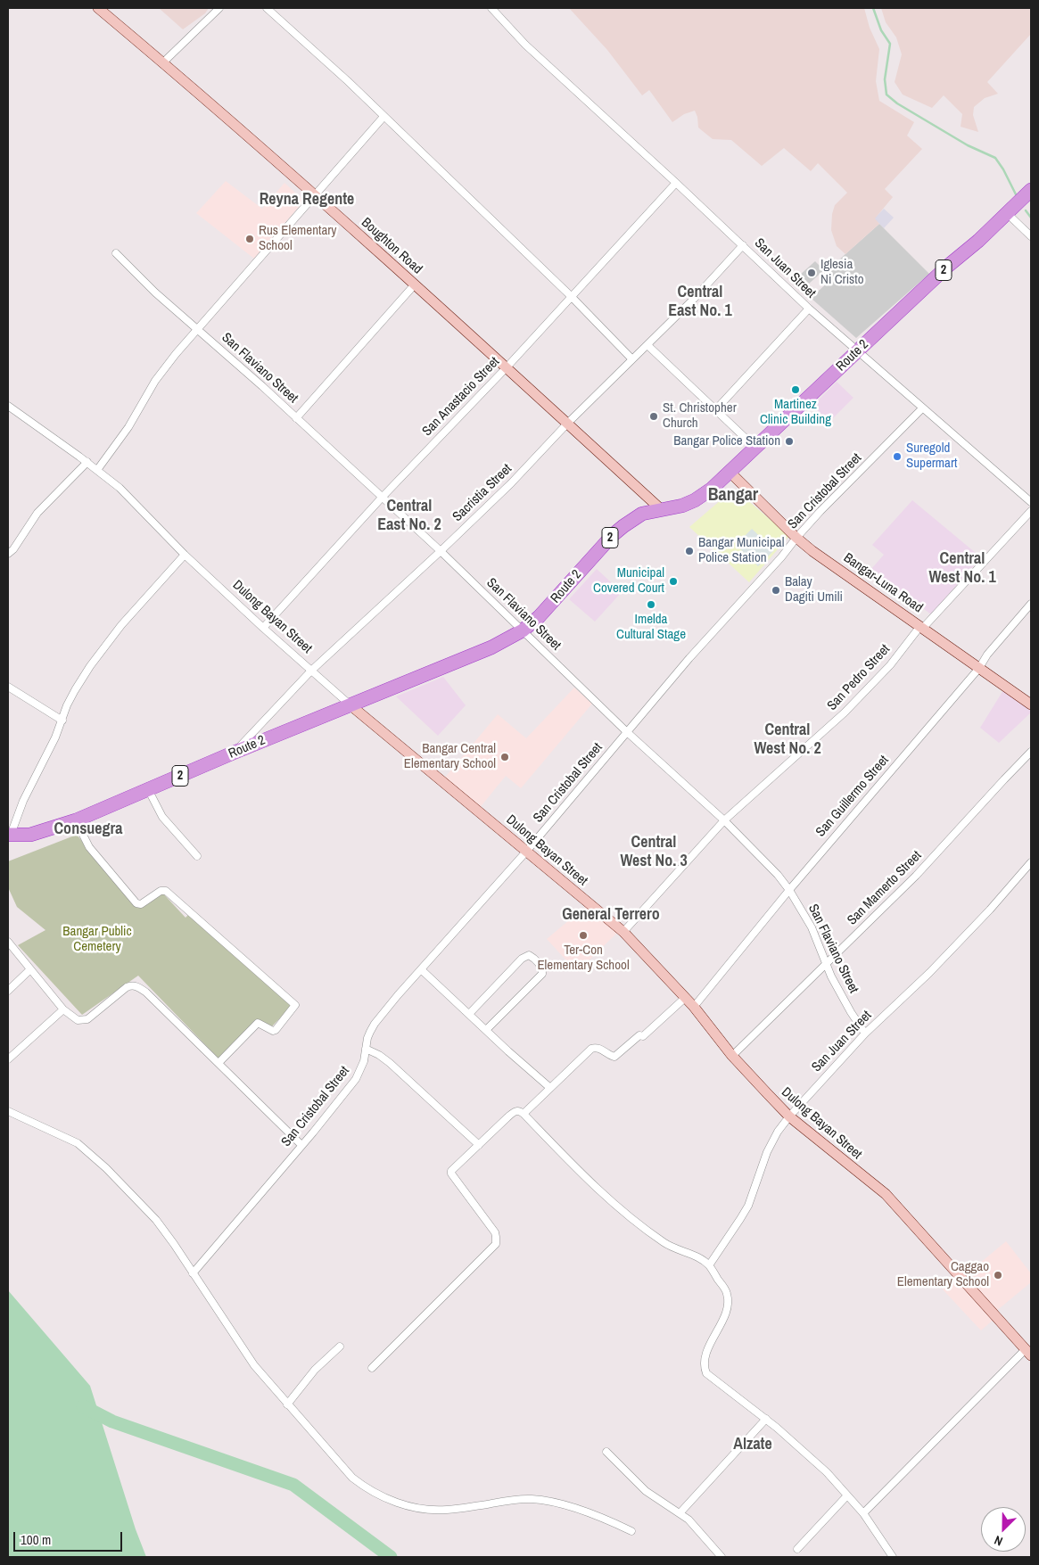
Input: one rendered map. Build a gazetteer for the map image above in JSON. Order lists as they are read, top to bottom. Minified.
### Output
{"streets":{"highway":["2","Route 2"],"main road":["Boughton Road","Bangar-Luna Road","Dulong Bayan Street"],"street":["San Juan Street","San Flaviano Street","San Anastacio Street","San Cristobal Street","Sacristia Street","San Pedro Street","San Guillermo Street","San Mamerto Street"]},"crossings":[["Boughton Road","Route 2"],["Boughton Road","San Anastacio Street"],["Boughton Road","Sacristia Street"],["San Juan Street","Route 2"],["San Juan Street","San Flaviano Street"],["San Juan Street","San Anastacio Street"],["San Juan Street","San Cristobal Street"],["San Juan Street","Sacristia Street"],["San Juan Street","Dulong Bayan Street"],["Route 2","San Flaviano Street"],["Route 2","Sacristia Street"],["Route 2","Bangar-Luna Road"],["Route 2","Dulong Bayan Street"],["San Flaviano Street","San Anastacio Street"],["San Flaviano Street","San Cristobal Street"],["San Flaviano Street","Sacristia Street"],["San Flaviano Street","San Pedro Street"],["San Flaviano Street","San Guillermo Street"],["San Flaviano Street","San Mamerto Street"],["San Anastacio Street","Dulong Bayan Street"],["San Cristobal Street","Bangar-Luna Road"],["San Cristobal Street","Dulong Bayan Street"],["Sacristia Street","Dulong Bayan Street"],["Bangar-Luna Road","San Pedro Street"],["Bangar-Luna Road","San Guillermo Street"],["Dulong Bayan Street","San Pedro Street"],["Dulong Bayan Street","San Guillermo Street"],["Dulong Bayan Street","San Mamerto Street"]],"districts":["Reyna Regente","Central East No. 1","Bangar","Central East No. 2","Central West No. 1","Central West No. 2","Consuegra","Central West No. 3","General Terrero","Alzate"],"parks":["Bangar Public Cemetery"],"places":["Rus Elementary School","Iglesia Ni Cristo","Martinez Clinic Building","St. Christopher Church","Bangar Police Station","Suregold Supermart","Bangar Municipal Police Station","Municipal Covered Court","Balay Dagiti Umili","Imelda Cultural Stage","Bangar Central Elementary School","Ter-Con Elementary School","Caggao Elementary School"],"scale_bar":"100 m","north":"bottom left"}
